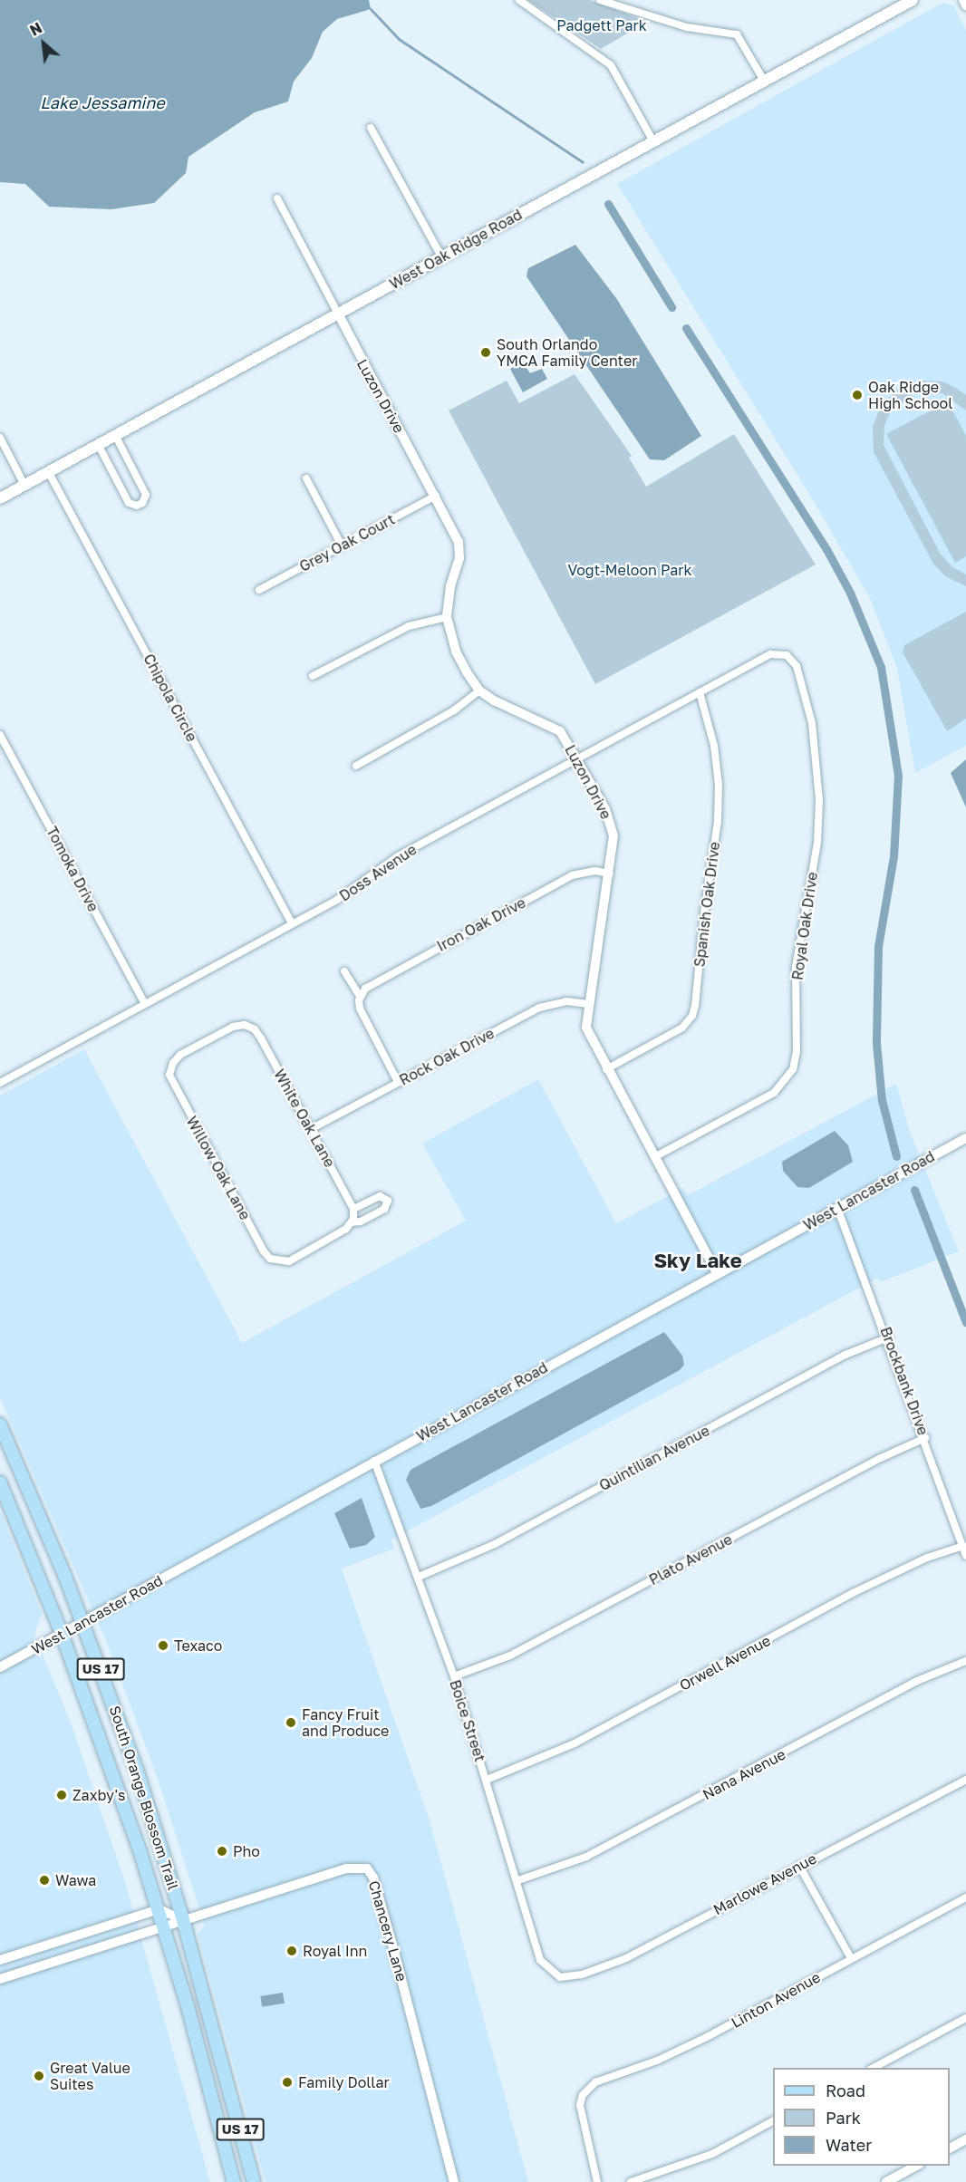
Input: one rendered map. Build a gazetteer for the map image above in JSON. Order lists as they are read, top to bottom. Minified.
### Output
{"streets":{"main road":["West Oak Ridge Road","US 17","South Orange Blossom Trail"],"street":["Luzon Drive","Grey Oak Court","Chipola Circle","Tomoka Drive","Doss Avenue","Spanish Oak Drive","Iron Oak Drive","Royal Oak Drive","Rock Oak Drive","White Oak Lane","Willow Oak Lane","West Lancaster Road","Brockbank Drive","Quintilian Avenue","Plato Avenue","Orwell Avenue","Boice Street","Nana Avenue","Marlowe Avenue","Chancery Lane","Linton Avenue"]},"crossings":[["West Oak Ridge Road","Luzon Drive"],["West Oak Ridge Road","Chipola Circle"],["Luzon Drive","Grey Oak Court"],["Luzon Drive","Doss Avenue"],["Luzon Drive","Spanish Oak Drive"],["Luzon Drive","Iron Oak Drive"],["Luzon Drive","Royal Oak Drive"],["Luzon Drive","Rock Oak Drive"],["Luzon Drive","West Lancaster Road"],["Chipola Circle","Doss Avenue"],["Tomoka Drive","Doss Avenue"],["Doss Avenue","Spanish Oak Drive"],["Doss Avenue","Royal Oak Drive"],["Rock Oak Drive","White Oak Lane"],["White Oak Lane","Willow Oak Lane"],["West Lancaster Road","Brockbank Drive"],["West Lancaster Road","Boice Street"],["West Lancaster Road","South Orange Blossom Trail"],["Brockbank Drive","Quintilian Avenue"],["Brockbank Drive","Plato Avenue"],["Brockbank Drive","Orwell Avenue"],["Quintilian Avenue","Boice Street"],["Plato Avenue","Boice Street"],["Orwell Avenue","Boice Street"],["Boice Street","Nana Avenue"],["Boice Street","Marlowe Avenue"],["South Orange Blossom Trail","Chancery Lane"]],"districts":["Sky Lake"],"water":["Lake Jessamine"],"parks":["Padgett Park","Vogt-Meloon Park"],"places":["South Orlando YMCA Family Center","Oak Ridge High School","Texaco","Fancy Fruit and Produce","Zaxby's","Pho","Wawa","Royal Inn","Great Value Suites","Family Dollar"],"legend":["Road","Park","Water"],"north":"top left"}
